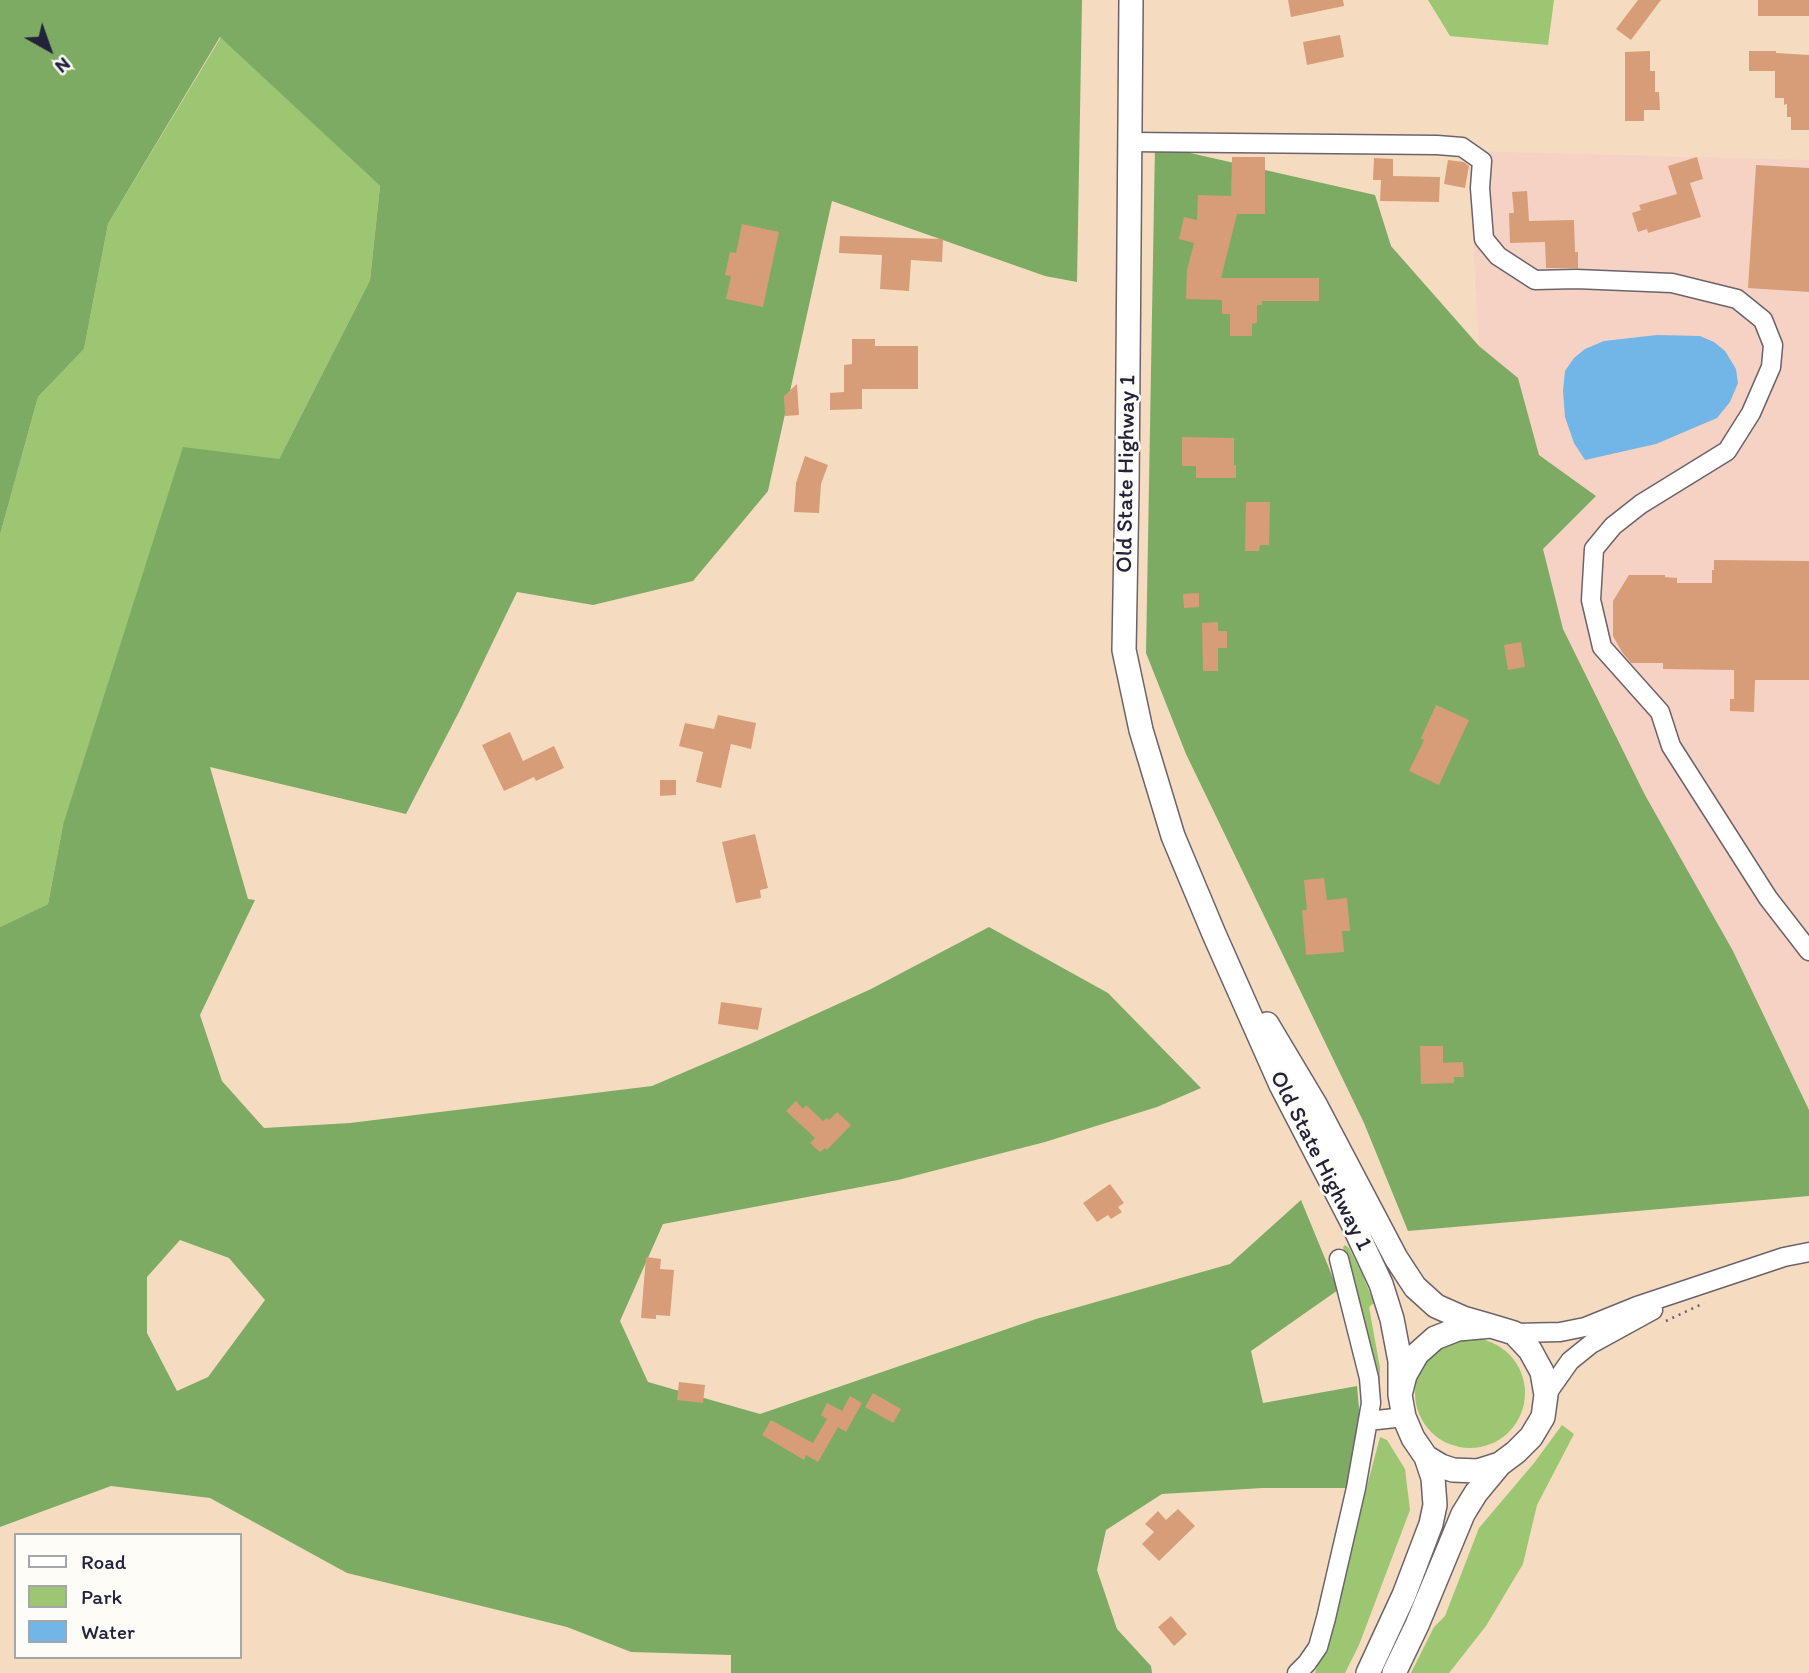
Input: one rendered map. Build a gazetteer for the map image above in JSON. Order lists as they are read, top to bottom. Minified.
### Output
{"streets":{"main road":["Old State Highway 1"]},"legend":["Road","Park","Water"],"north":"bottom right"}
